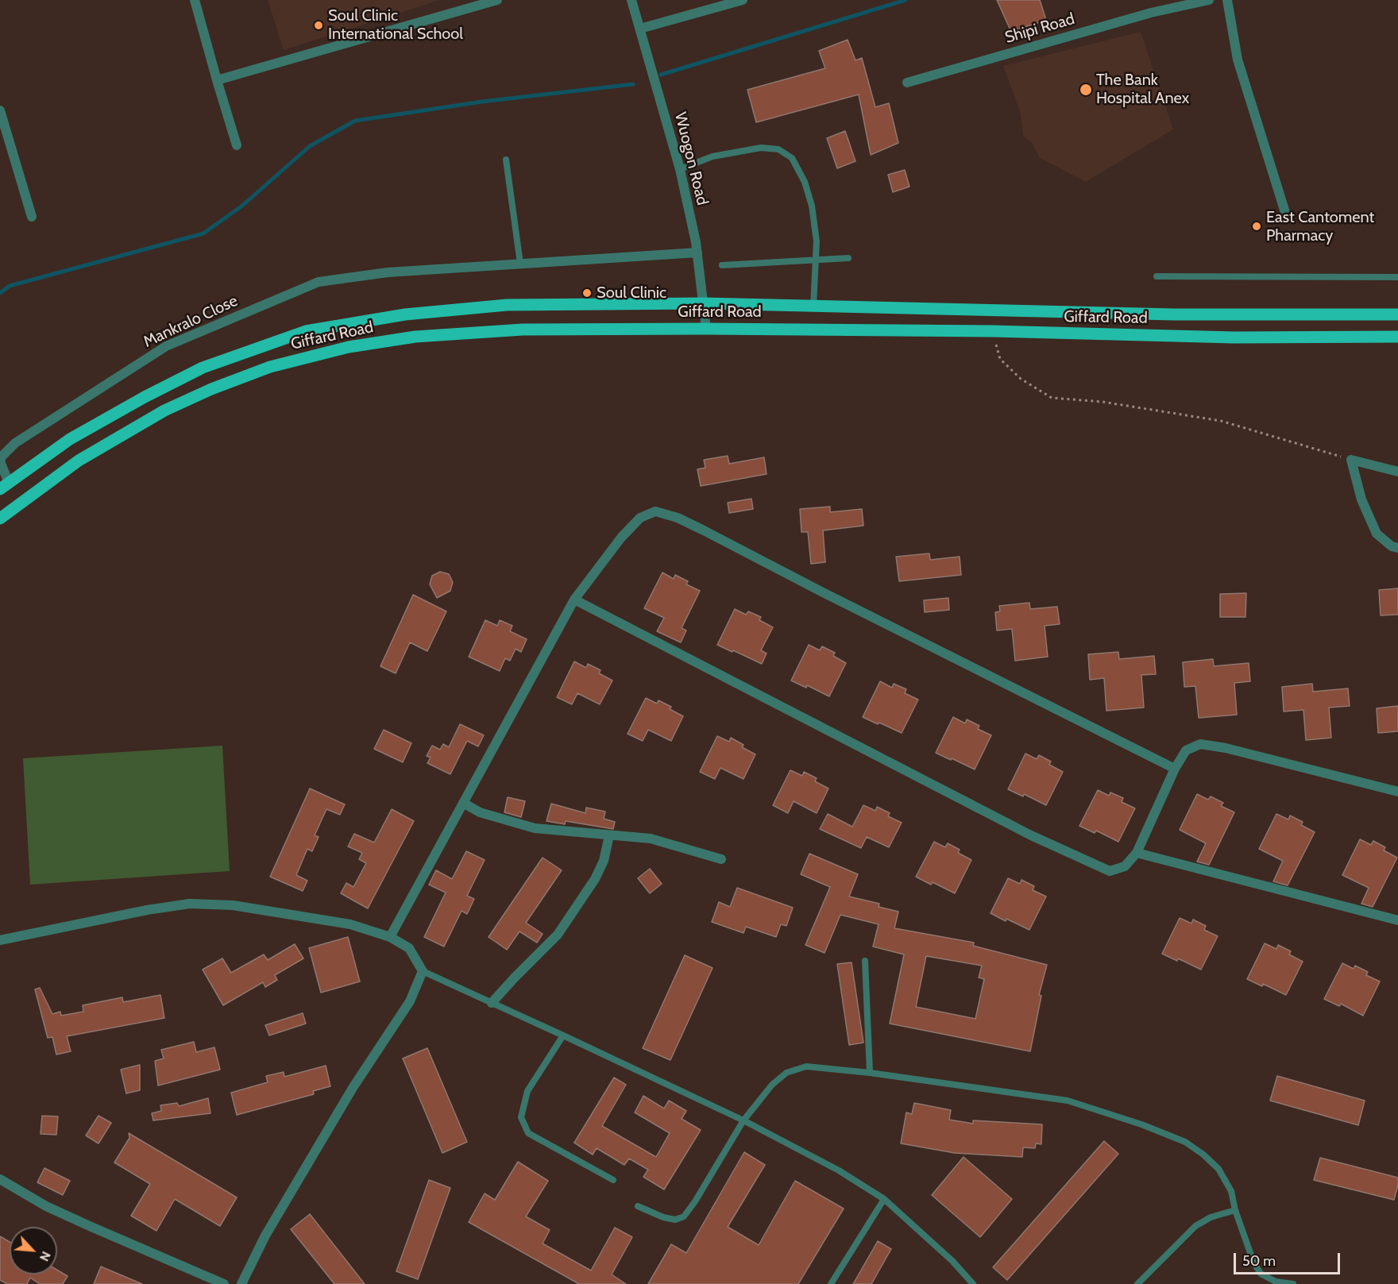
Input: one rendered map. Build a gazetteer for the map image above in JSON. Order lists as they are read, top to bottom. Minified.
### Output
{"streets":{"main road":["Giffard Road"],"street":["Shipi Road","Wuogon Road","Mankralo Close"]},"crossings":[["Wuogon Road","Giffard Road"],["Wuogon Road","Mankralo Close"],["Giffard Road","Mankralo Close"]],"places":["Soul Clinic International School","The Bank Hospital Anex","East Cantoment Pharmacy","Soul Clinic"],"scale_bar":"50 m","north":"bottom right"}
